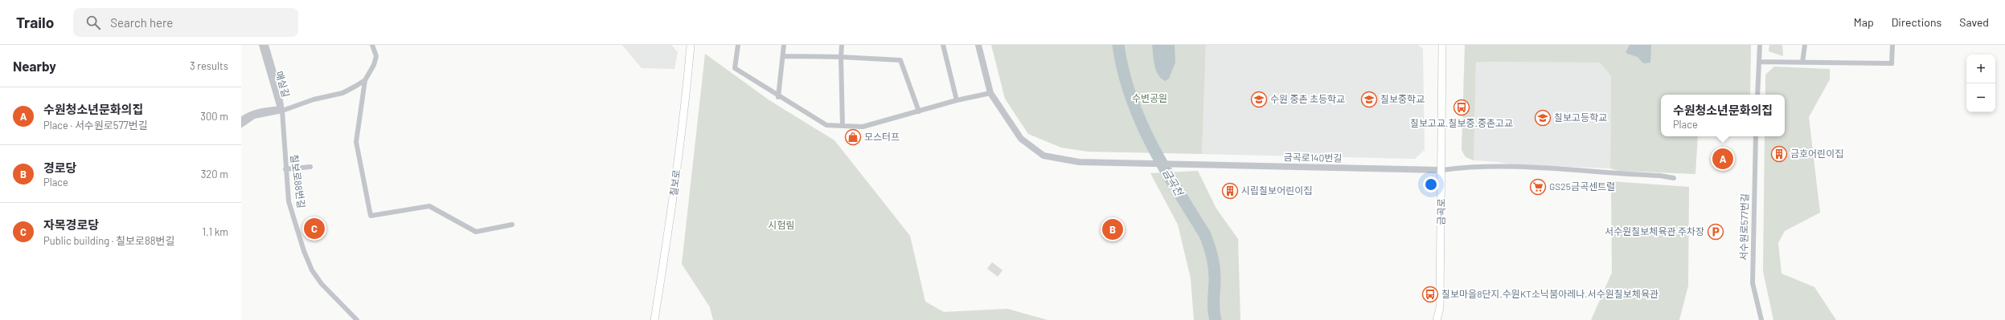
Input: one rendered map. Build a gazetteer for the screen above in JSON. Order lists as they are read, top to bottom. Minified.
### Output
{"streets":{"main road":["칠보로","금곡로"],"street":["매실길","금곡로140번길","칠보로88번길","서수원로577번길"]},"crossings":[["금곡로140번길","금곡로"]],"water":["금곡천"],"parks":["수변공원","시험림"],"places":{"school or university":["수원 중촌 초등학교","칠보중학교","칠보고등학교"],"bus stop":["칠보고교.칠보중.중촌고교","칠보마을8단지.수원KT소닉붐아레나.서수원칠보체육관"],"shop":["모스터프"],"building":["금호어린이집","시립칠보어린이집"],"supermarket":["GS25금곡센트럴"],"parking":["서수원칠보체육관 주차장"]},"page":{"header":"Trailo","search":"Search here","nav":["Map","Directions","Saved"],"heading":["Nearby","3 results"],"map_buttons":["+","−"],"list":[{"mark":"A","name":"수원청소년문화의집","note":"Place · 서수원로577번길","value":"300 m"},{"mark":"B","name":"경로당","note":"Place","value":"320 m"},{"mark":"C","name":"자목경로당","note":"Public building · 칠보로88번길","value":"1.1 km"}],"popup":["수원청소년문화의집","Place"],"pins":["A","C","B"]}}
